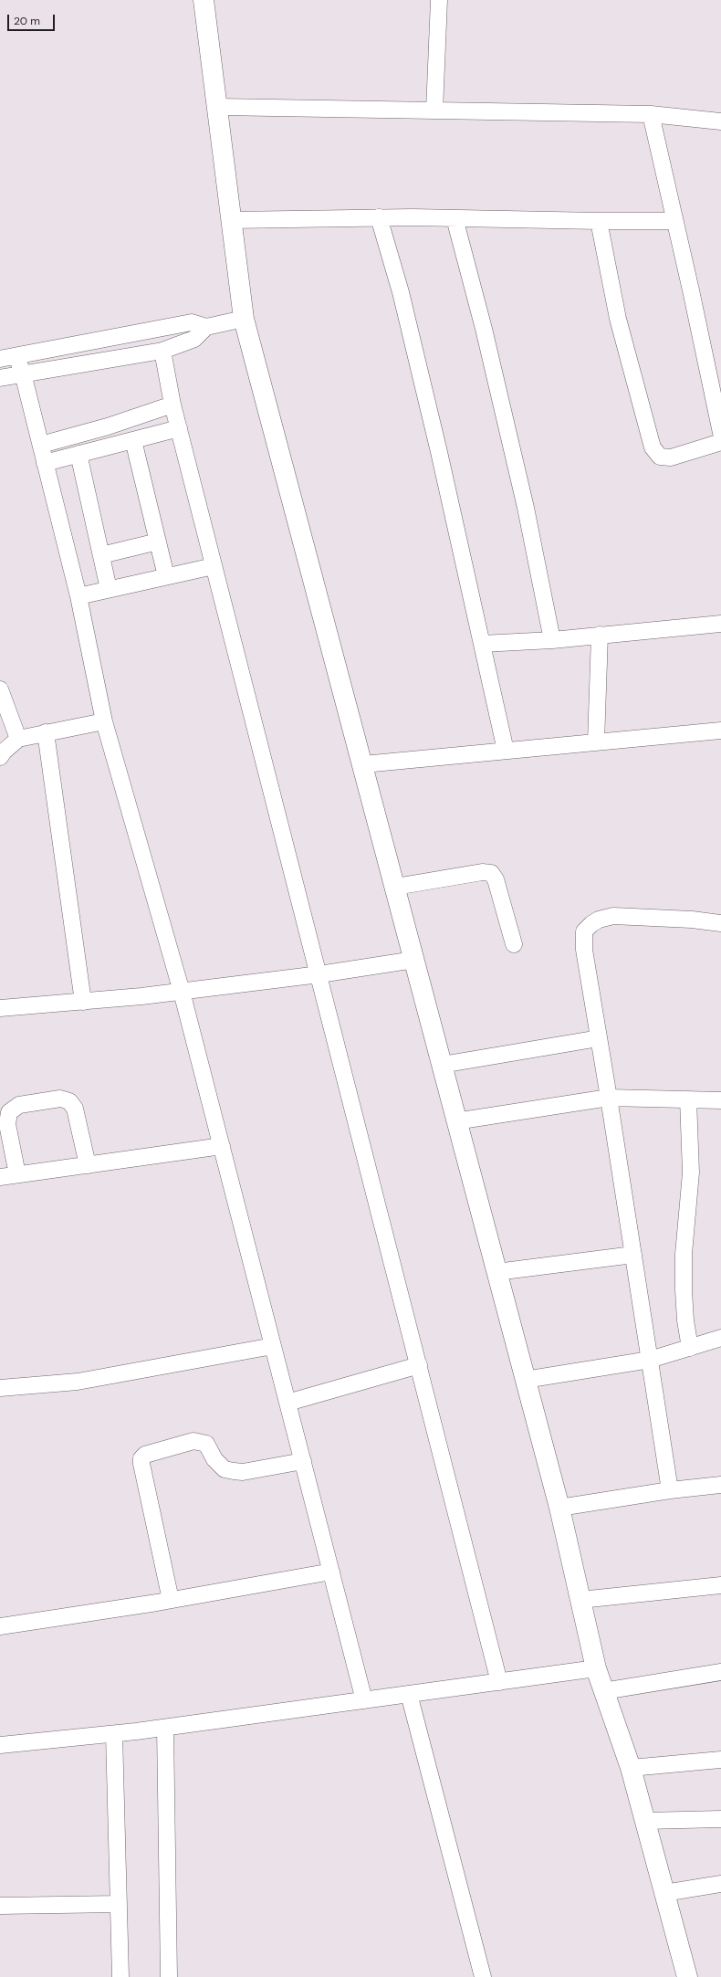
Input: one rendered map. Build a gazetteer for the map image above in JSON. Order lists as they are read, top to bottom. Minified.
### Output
{"scale_bar":"20 m"}
